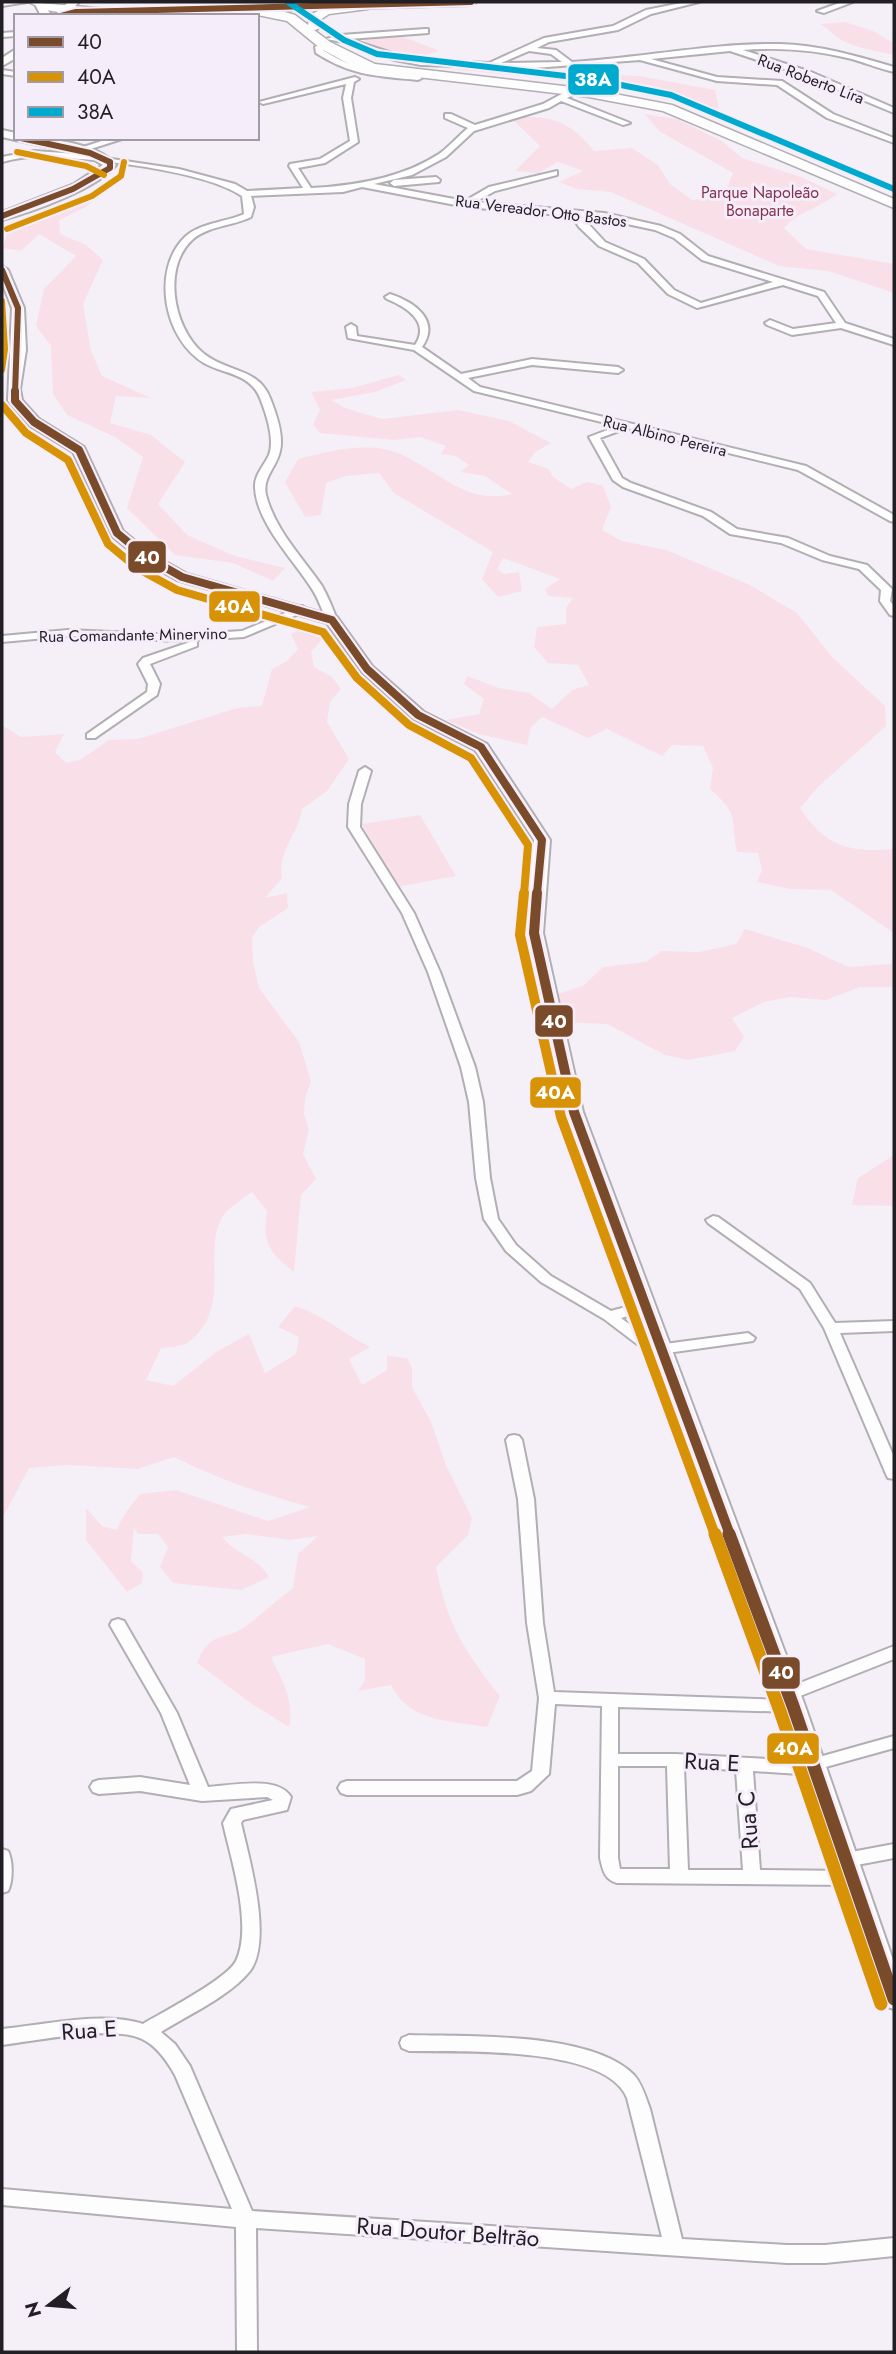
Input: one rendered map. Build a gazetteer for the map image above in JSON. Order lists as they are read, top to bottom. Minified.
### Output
{"streets":{"street":["Rua Roberto Líra","Rua Vereador Otto Bastos","Rua Albino Pereira","Rua Comandante Minervino","Rua E","Rua C","Rua Doutor Beltrão"]},"crossings":[["Rua E","Rua C"]],"parks":["Parque Napoleão Bonaparte"],"lines":["transit line 40","transit line 38A","transit line 40A"],"legend":["40","40A","38A"],"north":"left"}
